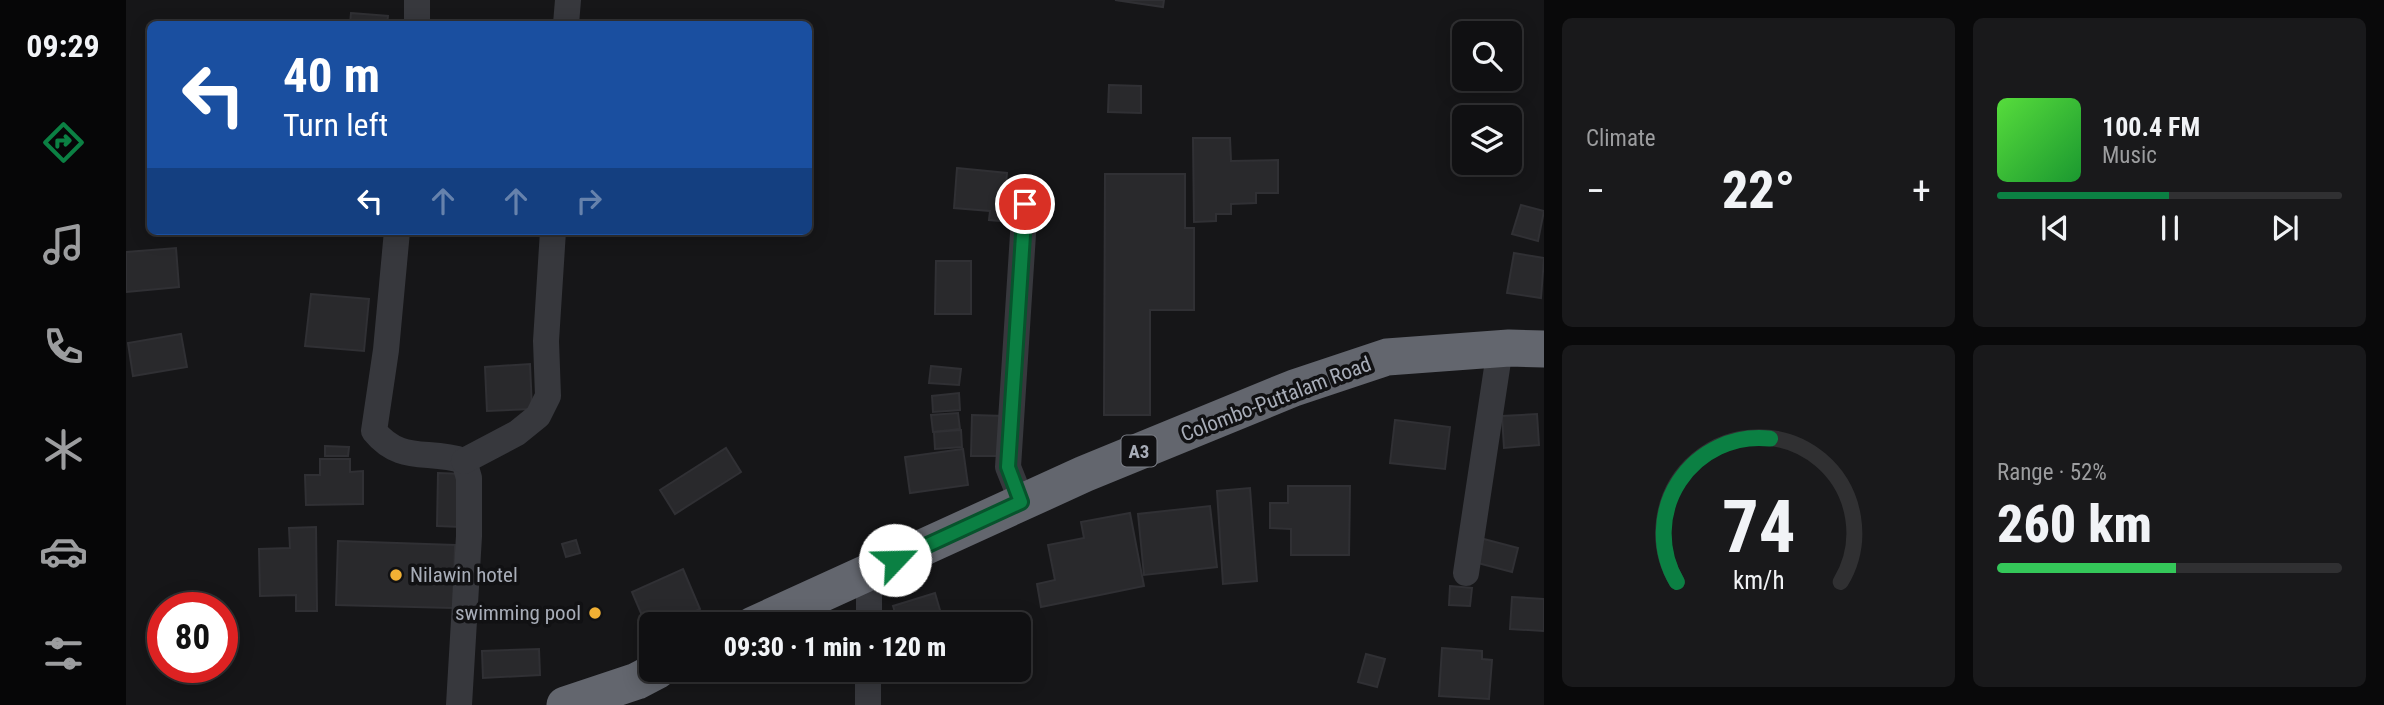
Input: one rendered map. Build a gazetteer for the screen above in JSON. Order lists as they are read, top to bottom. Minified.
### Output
{"streets":{"highway":["Colombo-Puttalam Road","A3"]},"places":["Nilawin hotel","swimming pool"],"page":{"tabs":"09:29","tile":["Climate",["Range · 52%","260 km"]],"turn":["40 m","Turn left"],"song":["100.4 FM","Music"],"heat":["−","22°","+"],"limit":"80","trip":"09:30 · 1 min · 120 m","gauge":["74","km/h"]}}
